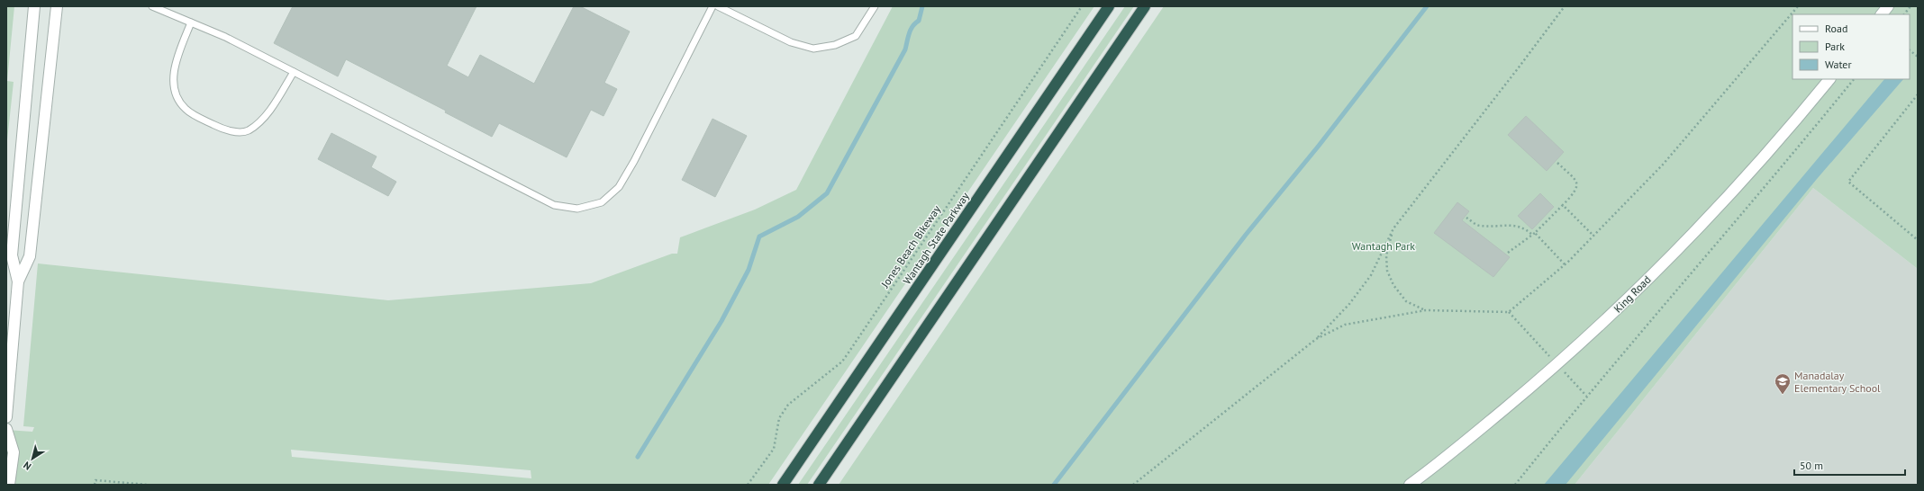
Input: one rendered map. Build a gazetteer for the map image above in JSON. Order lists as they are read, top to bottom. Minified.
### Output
{"streets":{"highway":["Wantagh State Parkway"],"street":["King Road"],"path":["Jones Beach Bikeway"]},"parks":["Wantagh Park"],"places":{"school or university":["Manadalay Elementary School"]},"legend":["Road","Park","Water"],"scale_bar":"50 m","north":"bottom left"}
